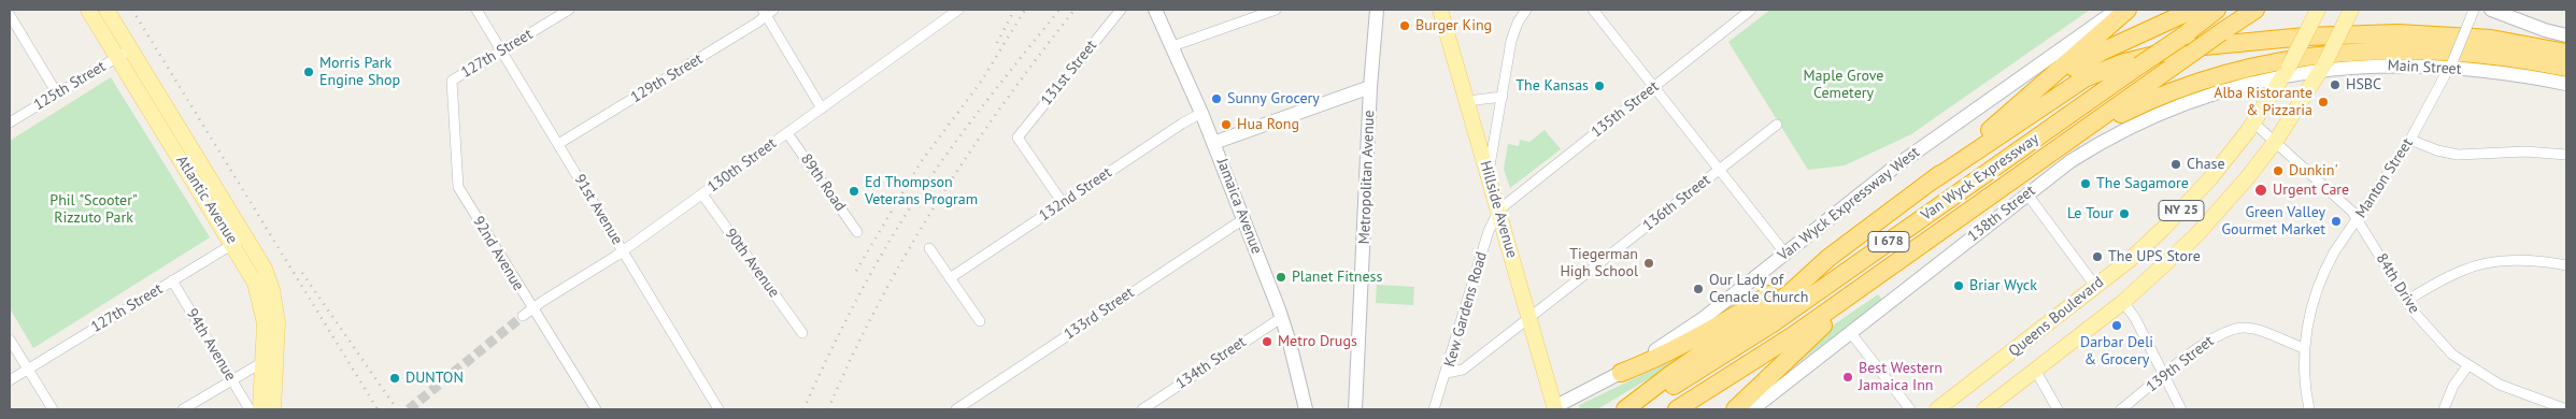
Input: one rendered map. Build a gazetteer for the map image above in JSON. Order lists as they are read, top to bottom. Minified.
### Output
{"streets":{"highway":["Van Wyck Expressway","I 678"],"main road":["Main Street","Metropolitan Avenue","Atlantic Avenue","Van Wyck Expressway West","Jamaica Avenue","Hillside Avenue","NY 25","138th Street","Queens Boulevard"],"street":["127th Street","131st Street","129th Street","125th Street","135th Street","130th Street","Manton Street","89th Road","132nd Street","136th Street","91st Avenue","92nd Avenue","90th Avenue","84th Drive","Kew Gardens Road","133rd Street","94th Avenue","134th Street","139th Street"]},"crossings":[["127th Street","Atlantic Avenue"],["127th Street","91st Avenue"],["127th Street","92nd Avenue"],["127th Street","94th Avenue"],["Main Street","Manton Street"],["Main Street","138th Street"],["Main Street","Queens Boulevard"],["131st Street","132nd Street"],["129th Street","91st Avenue"],["125th Street","Atlantic Avenue"],["135th Street","Hillside Avenue"],["135th Street","Kew Gardens Road"],["130th Street","89th Road"],["130th Street","91st Avenue"],["130th Street","92nd Avenue"],["130th Street","90th Avenue"],["Manton Street","84th Drive"],["Manton Street","139th Street"],["132nd Street","Jamaica Avenue"],["136th Street","Hillside Avenue"],["136th Street","Kew Gardens Road"],["Van Wyck Expressway West","Hillside Avenue"],["Jamaica Avenue","133rd Street"],["Jamaica Avenue","134th Street"],["Hillside Avenue","Kew Gardens Road"],["138th Street","Queens Boulevard"],["84th Drive","Queens Boulevard"]],"parks":["Maple Grove Cemetery","Phil \"Scooter\" Rizzuto Park"],"places":["Burger King","Morris Park Engine Shop","HSBC","The Kansas","Sunny Grocery","Alba Ristorante & Pizzaria","Hua Rong","Chase","Dunkin'","The Sagamore","Urgent Care","Ed Thompson Veterans Program","Le Tour","Green Valley Gourmet Market","The UPS Store","Tiegerman High School","Planet Fitness","Briar Wyck","Our Lady of Cenacle Church","Darbar Deli & Grocery","Metro Drugs","Best Western Jamaica Inn","DUNTON"]}
